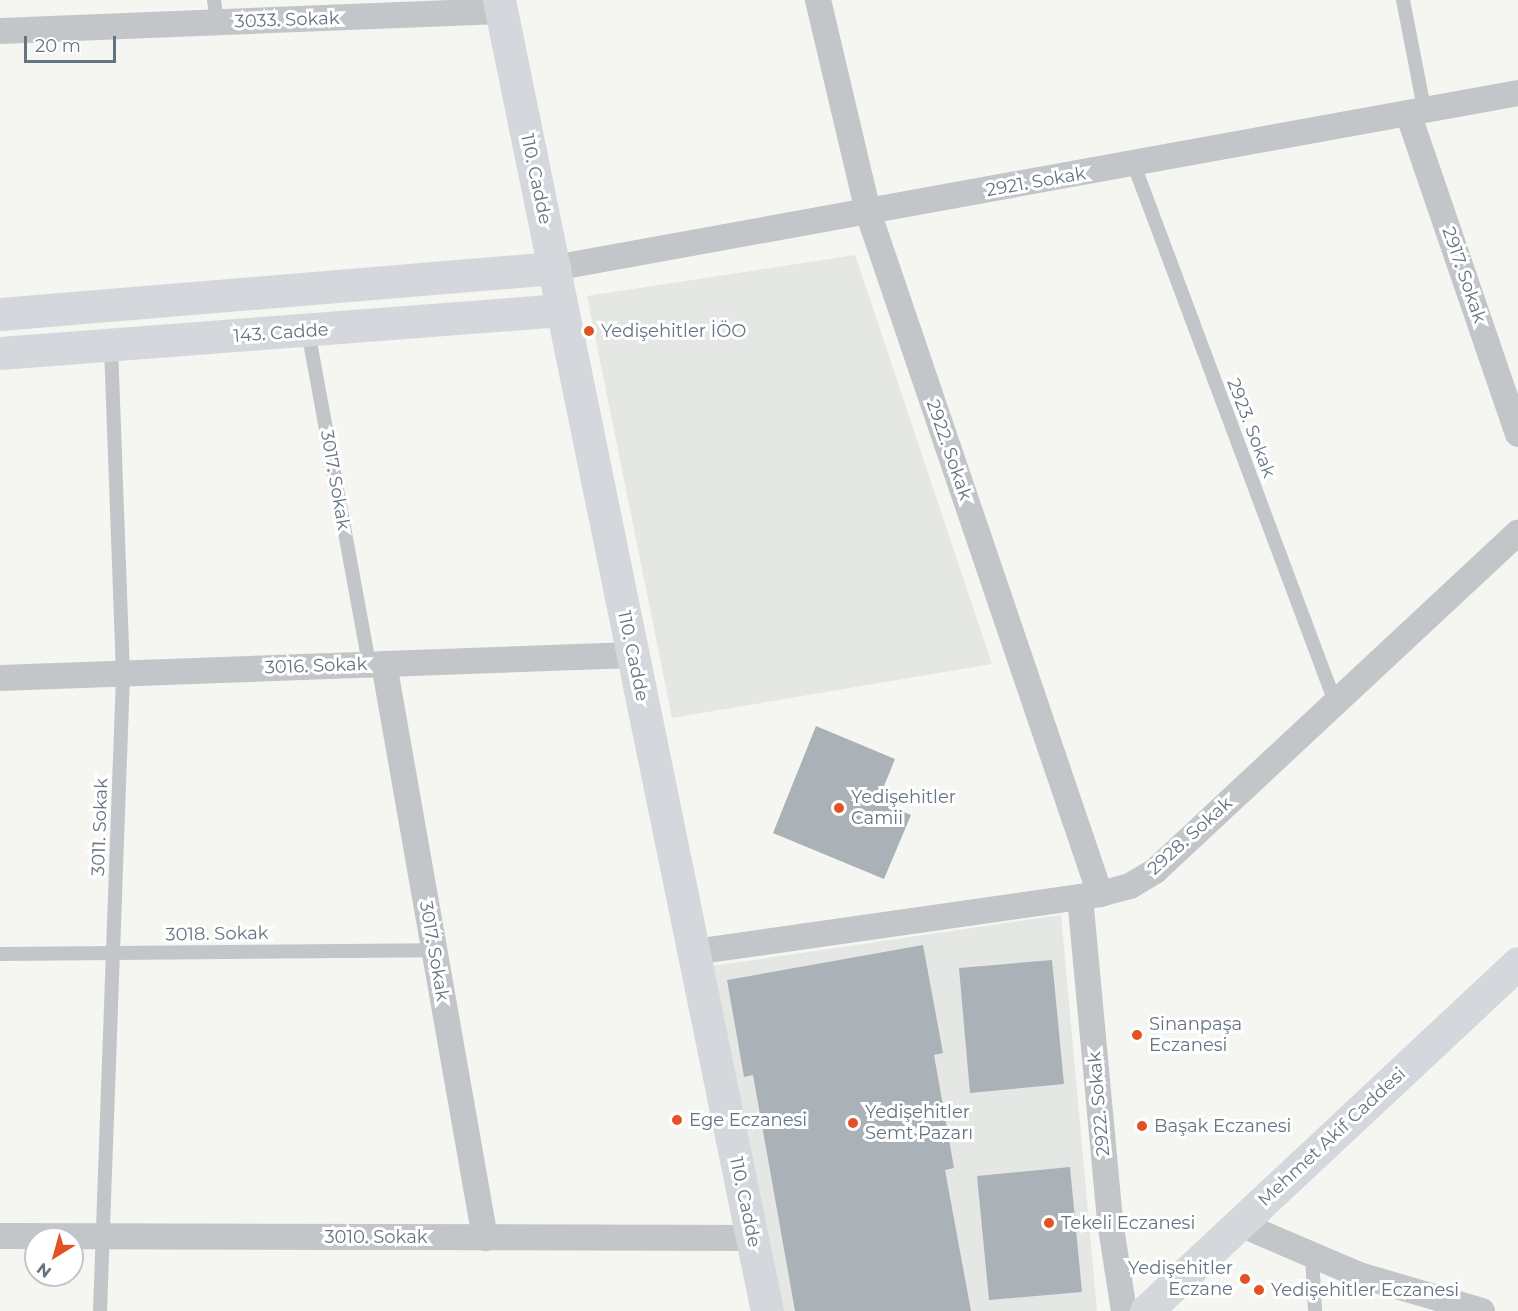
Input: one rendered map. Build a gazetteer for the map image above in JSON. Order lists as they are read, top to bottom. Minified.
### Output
{"streets":{"street":["3033. Sokak","110. Cadde","2921. Sokak","2917. Sokak","143. Cadde","2922. Sokak","3017. Sokak","3016. Sokak","2928. Sokak","Mehmet Akif Caddesi","3010. Sokak"],"lane":["2923. Sokak","3011. Sokak","3018. Sokak"]},"crossings":[["3033. Sokak","110. Cadde"],["110. Cadde","2921. Sokak"],["110. Cadde","143. Cadde"],["110. Cadde","3016. Sokak"],["110. Cadde","2928. Sokak"],["110. Cadde","3010. Sokak"],["2921. Sokak","2917. Sokak"],["2921. Sokak","2923. Sokak"],["2921. Sokak","2922. Sokak"],["143. Cadde","3017. Sokak"],["143. Cadde","3011. Sokak"],["2923. Sokak","2928. Sokak"],["2922. Sokak","2928. Sokak"],["3017. Sokak","3016. Sokak"],["3017. Sokak","3018. Sokak"],["3017. Sokak","3010. Sokak"],["3016. Sokak","3011. Sokak"],["3011. Sokak","3018. Sokak"],["3011. Sokak","3010. Sokak"]],"places":["Yedişehitler İÖO","Yedişehitler Camii","Sinanpaşa Eczanesi","Ege Eczanesi","Yedişehitler Semt Pazarı","Başak Eczanesi","Tekeli Eczanesi","Yedişehitler Eczane","Yedişehitler Eczanesi"],"scale_bar":"20 m","north":"bottom left"}
